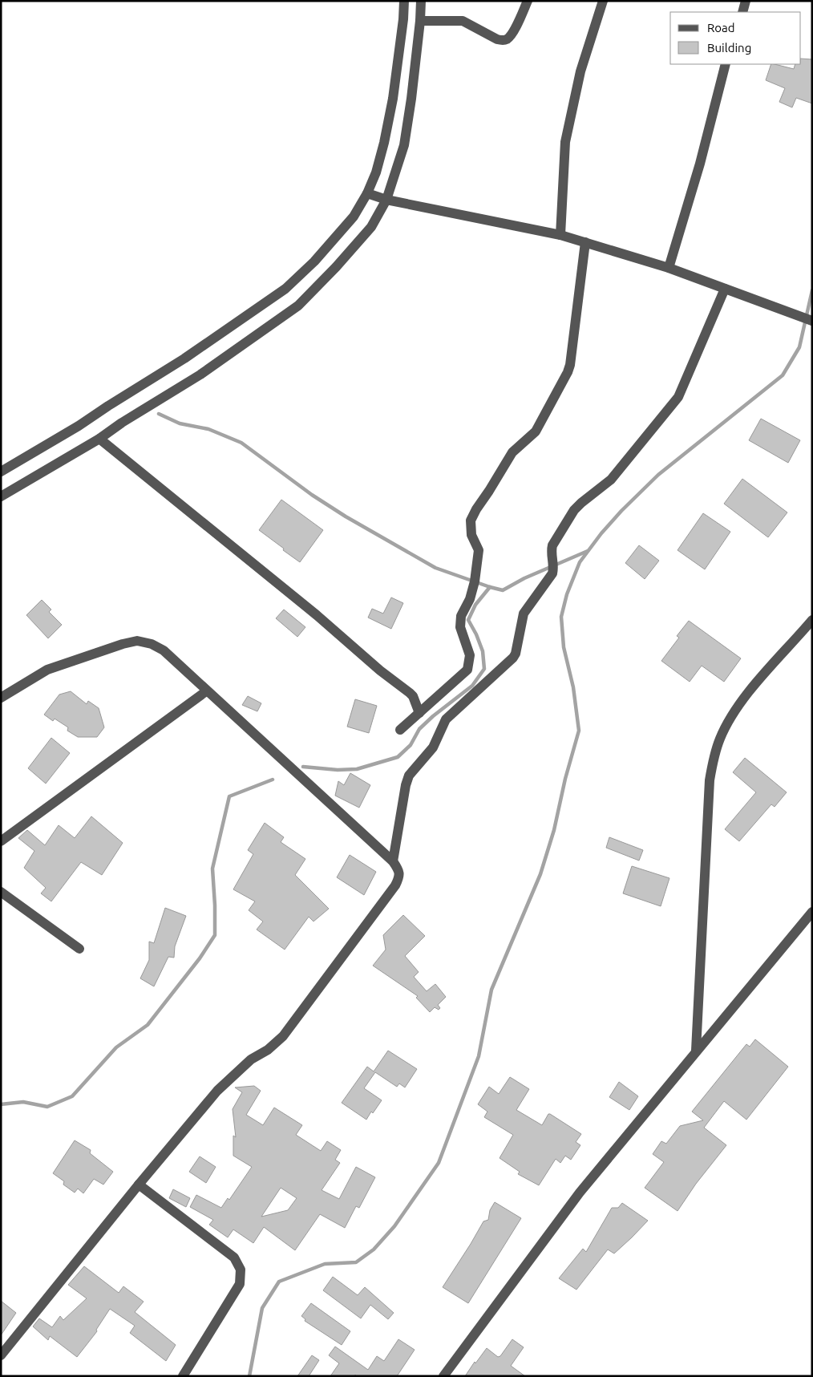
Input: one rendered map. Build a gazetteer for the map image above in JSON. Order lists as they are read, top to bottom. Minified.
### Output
{"legend":["Road","Building"]}
